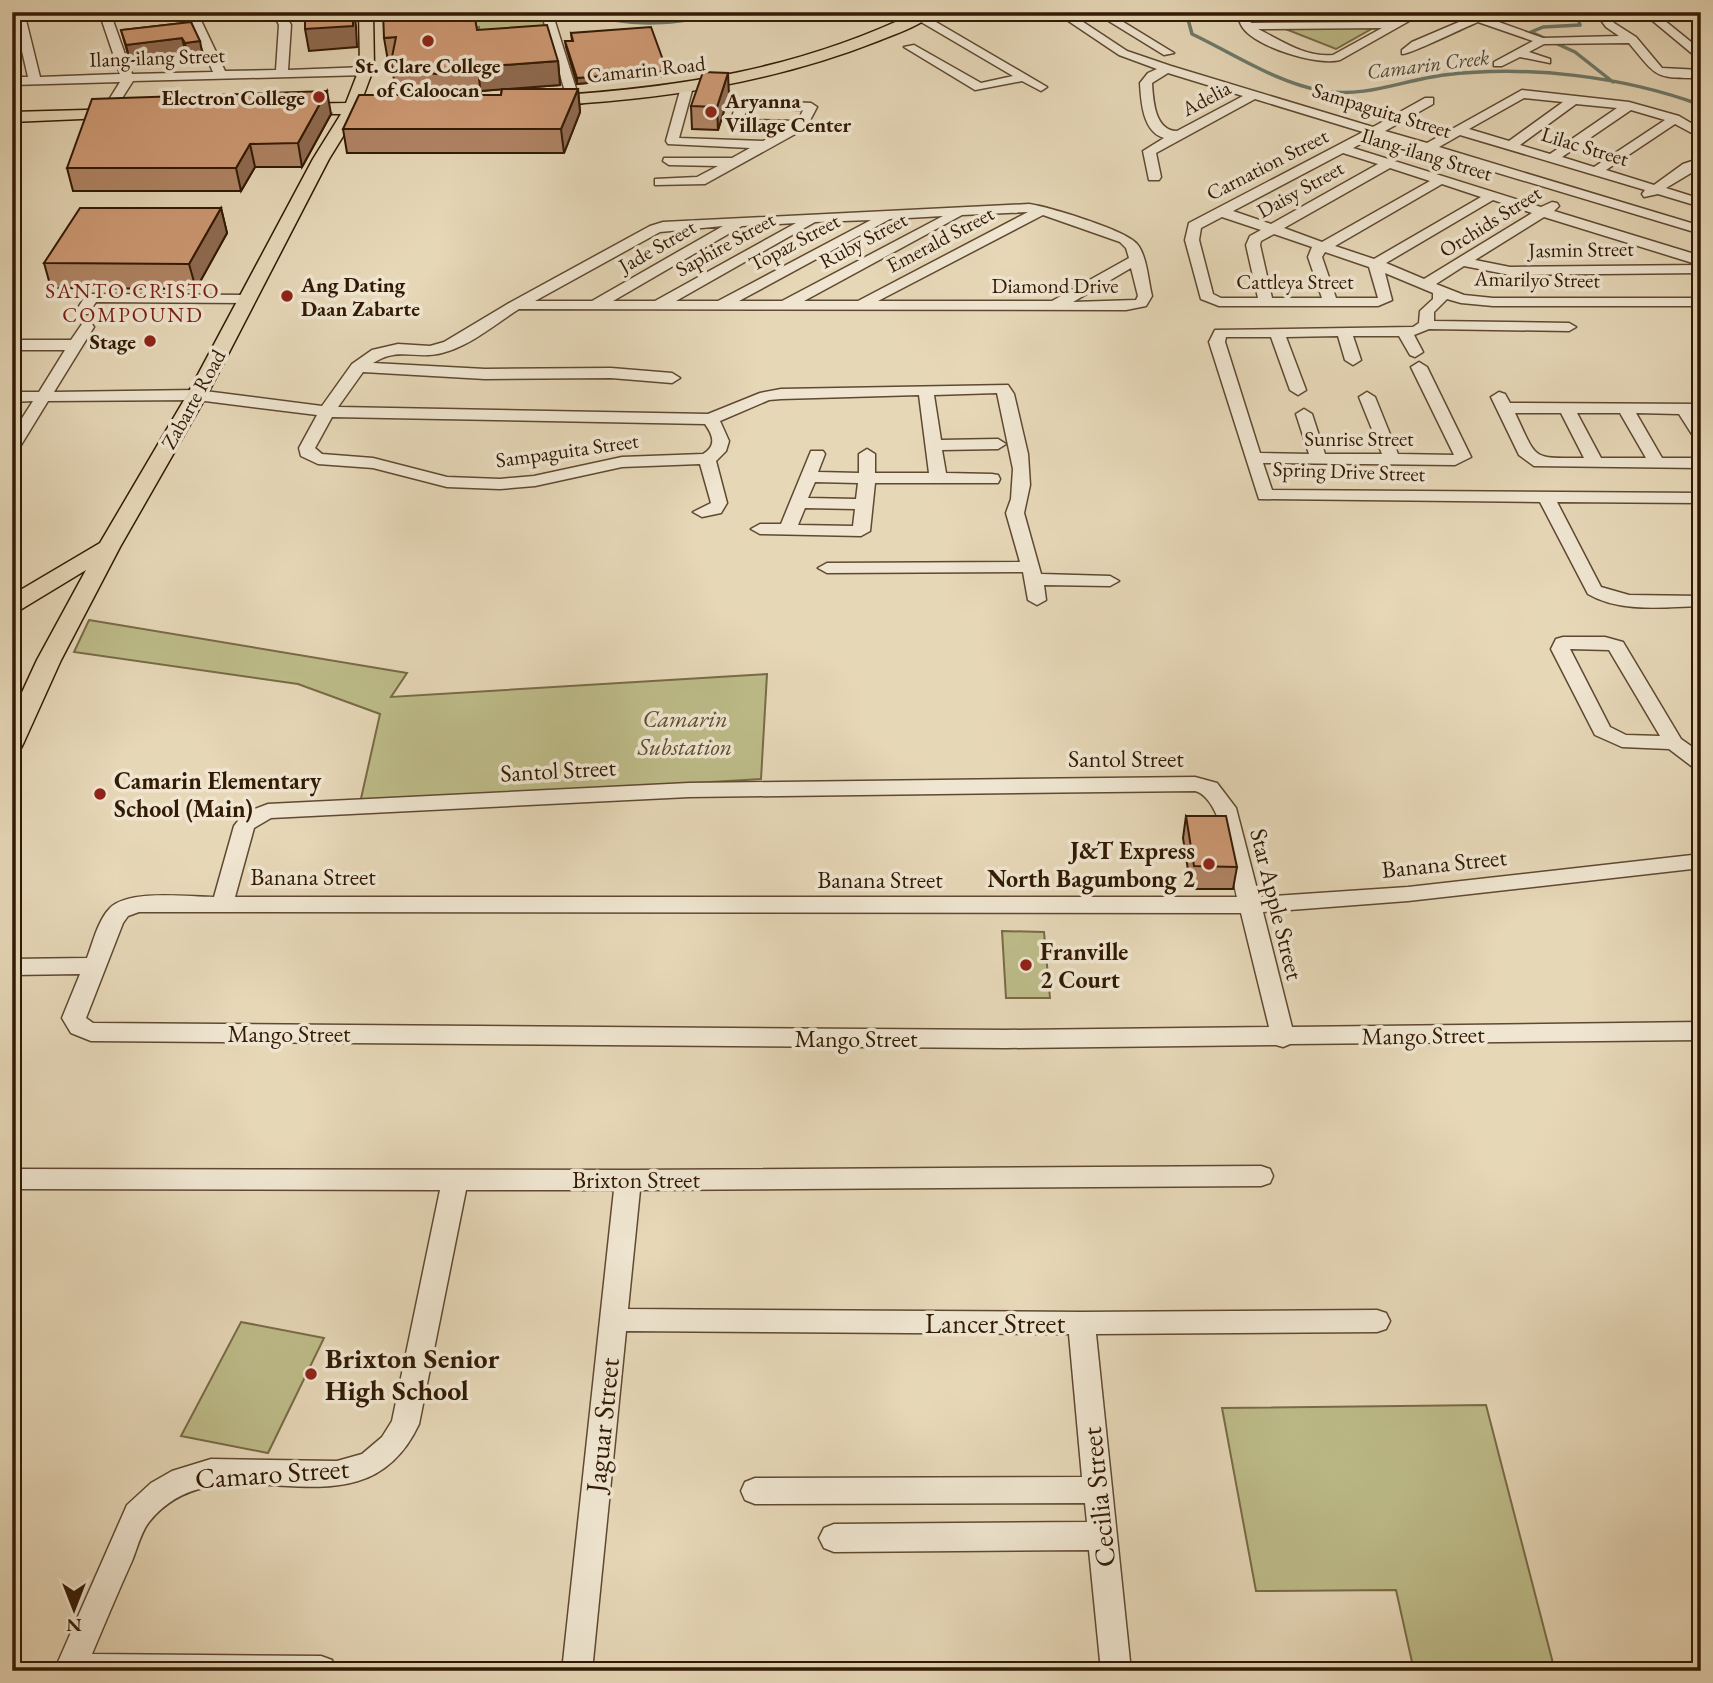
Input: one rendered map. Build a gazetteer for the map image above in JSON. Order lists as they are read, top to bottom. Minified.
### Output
{"streets":{"main road":["Camarin Road","Zabarte Road"],"street":["Ilang-ilang Street","Adelia","Sampaguita Street","Lilac Street","Carnation Street","Daisy Street","Orchids Street","Emerald Street","Ruby Street","Topaz Street","Saphire Street","Jade Street","Jasmin Street","Amarilyo Street","Cattleya Street","Diamond Drive","Sunrise Street","Spring Drive Street","Santol Street","Banana Street","Star Apple Street","Mango Street","Brixton Street","Lancer Street","Jaguar Street","Camaro Street","Cecilia Street"]},"crossings":[["Ilang-ilang Street","Carnation Street"],["Ilang-ilang Street","Daisy Street"],["Ilang-ilang Street","Orchids Street"],["Ilang-ilang Street","Zabarte Road"],["Adelia","Sampaguita Street"],["Sampaguita Street","Carnation Street"],["Sampaguita Street","Orchids Street"],["Carnation Street","Amarilyo Street"],["Carnation Street","Cattleya Street"],["Daisy Street","Amarilyo Street"],["Daisy Street","Cattleya Street"],["Orchids Street","Jasmin Street"],["Orchids Street","Amarilyo Street"],["Emerald Street","Diamond Drive"],["Ruby Street","Diamond Drive"],["Topaz Street","Diamond Drive"],["Saphire Street","Diamond Drive"],["Jade Street","Diamond Drive"],["Amarilyo Street","Cattleya Street"],["Sunrise Street","Spring Drive Street"],["Santol Street","Banana Street"],["Santol Street","Star Apple Street"],["Banana Street","Star Apple Street"],["Banana Street","Mango Street"],["Star Apple Street","Mango Street"],["Brixton Street","Jaguar Street"],["Brixton Street","Camaro Street"],["Lancer Street","Jaguar Street"],["Lancer Street","Cecilia Street"]],"districts":["SANTO CRISTO COMPOUND"],"water":["Camarin Creek"],"parks":["Camarin Substation"],"places":["St. Clare College of Caloocan","Electron College","Aryanna Village Center","Ang Dating Daan Zabarte","Stage","Camarin Elementary School (Main)","J&T Express North Bagumbong 2","Franville 2 Court","Brixton Senior High School"],"north":"bottom"}
